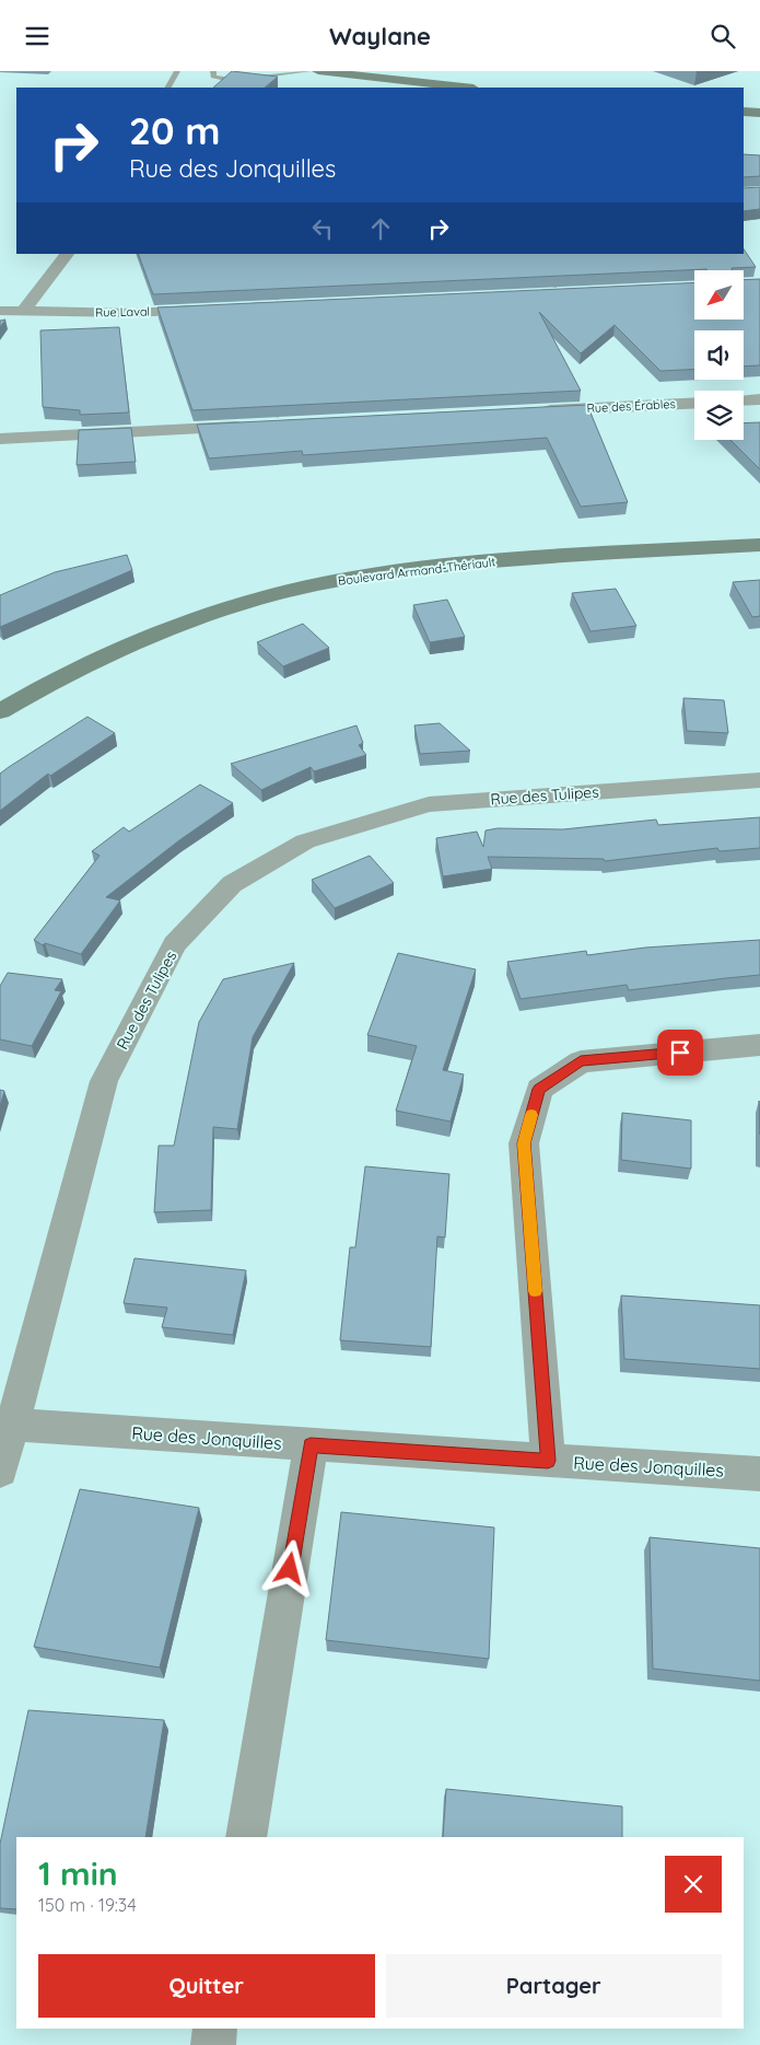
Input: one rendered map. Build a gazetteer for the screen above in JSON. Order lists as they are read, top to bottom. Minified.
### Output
{"streets":{"street":["Rue Laval","Rue des Érables","Boulevard Armand-Thériault","Rue des Tulipes","Rue des Jonquilles"]},"crossings":[["Rue des Tulipes","Rue des Jonquilles"]],"north":"bottom left","page":{"header":"Waylane","turn":["20 m","Rue des Jonquilles"],"heading":["1 min","150 m · 19:34"],"buttons":["Quitter","Partager"]}}
